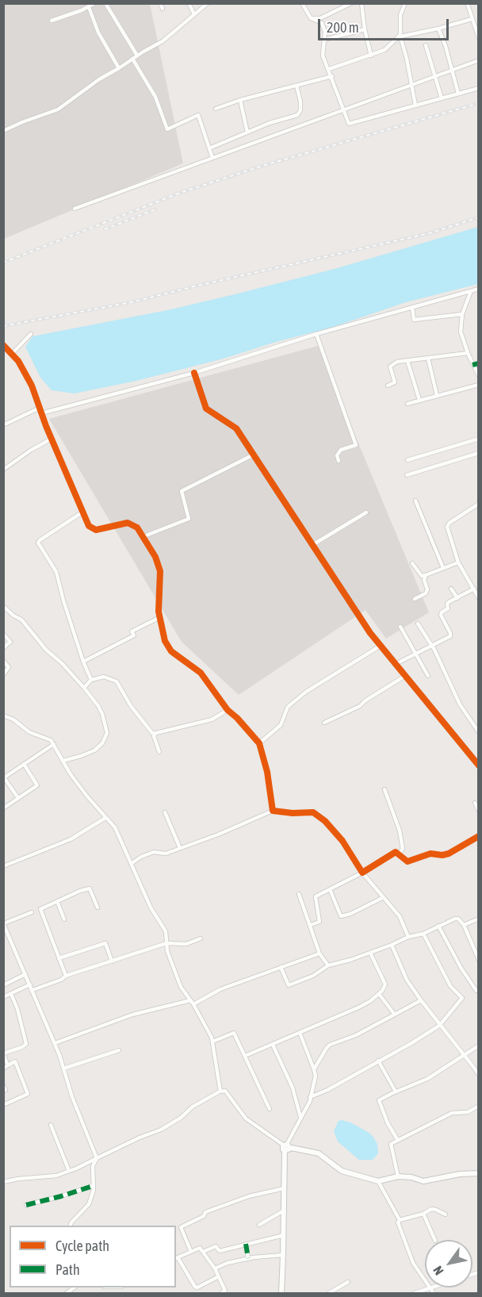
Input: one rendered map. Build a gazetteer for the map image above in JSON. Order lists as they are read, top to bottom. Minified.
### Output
{"legend":["Cycle path","Path"],"scale_bar":"200 m","north":"bottom left"}
